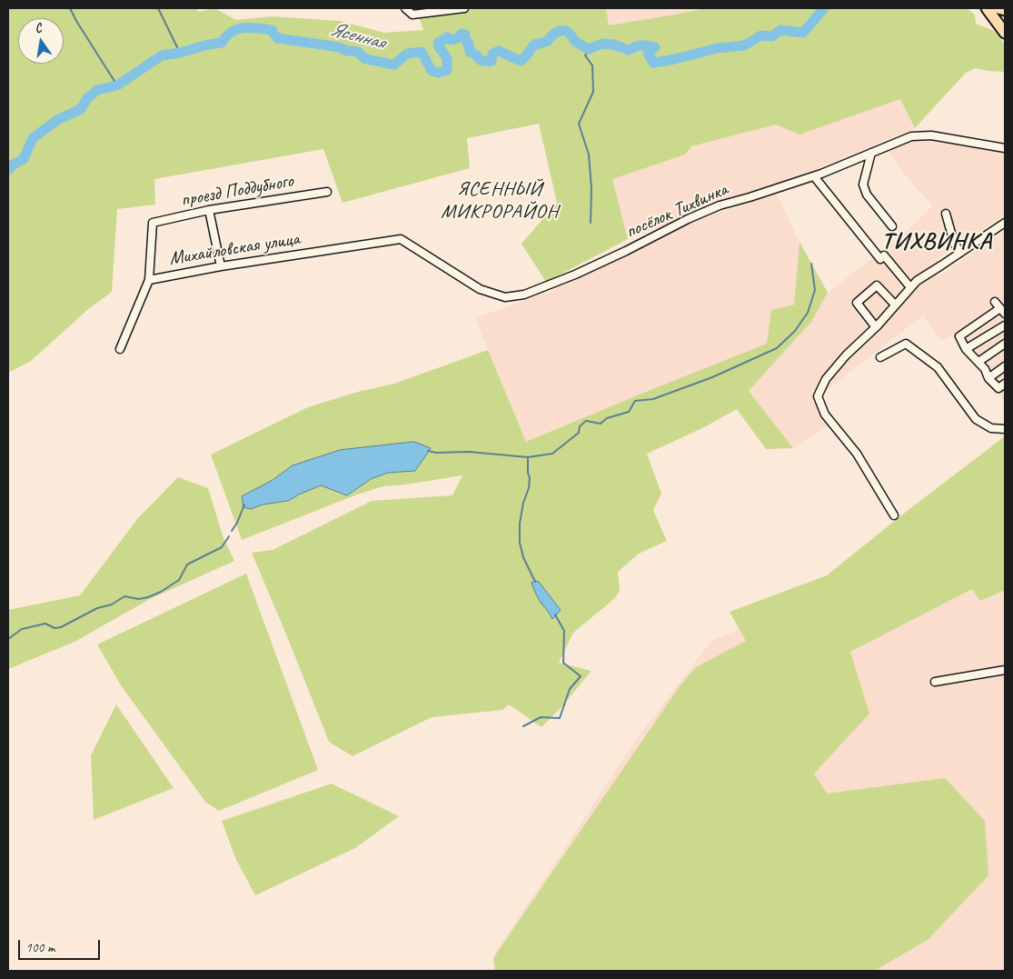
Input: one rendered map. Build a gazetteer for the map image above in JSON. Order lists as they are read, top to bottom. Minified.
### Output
{"streets":{"street":["проезд Поддубного","посёлок Тихвинка","Михайловская улица"]},"crossings":[["проезд Поддубного","Михайловская улица"],["посёлок Тихвинка","Михайловская улица"]],"districts":["ЯСЕННЫЙ МИКРОРАЙОН","ТИХВИНКА"],"water":["Ясенная"],"scale_bar":"100 m","north":"top"}
